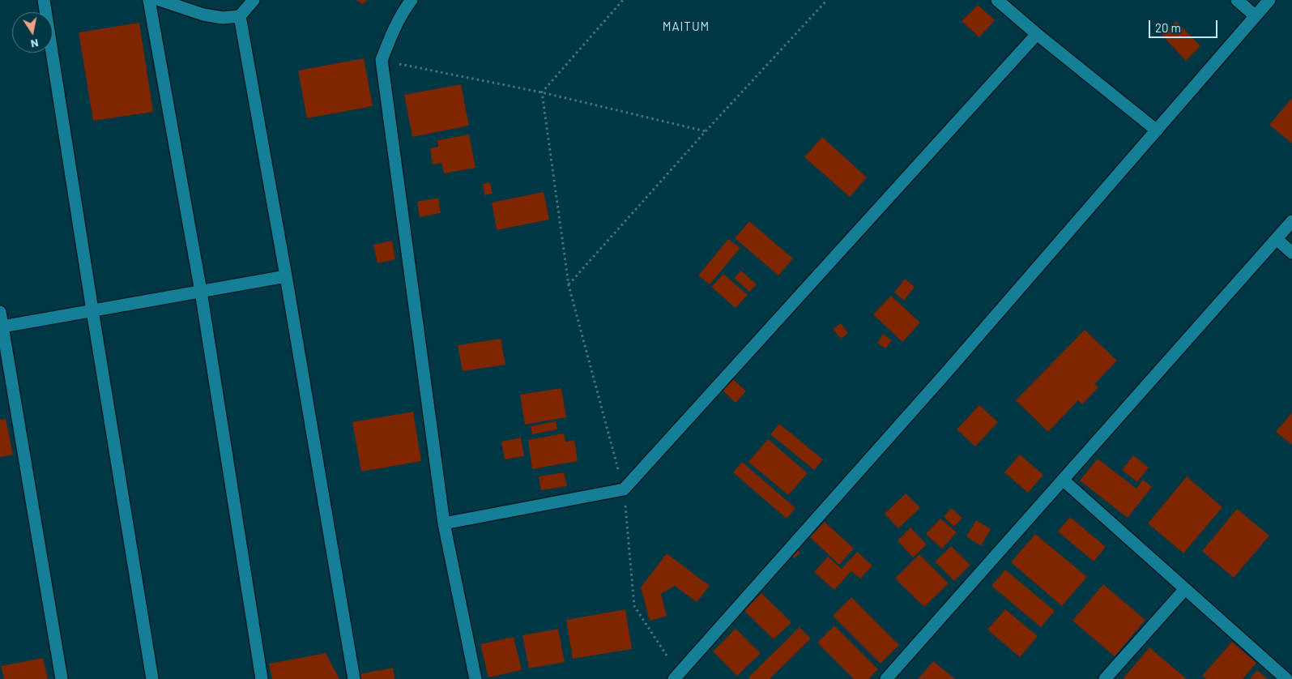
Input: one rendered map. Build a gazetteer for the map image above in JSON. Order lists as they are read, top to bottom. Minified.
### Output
{"districts":["MAITUM"],"scale_bar":"20 m","north":"bottom"}
